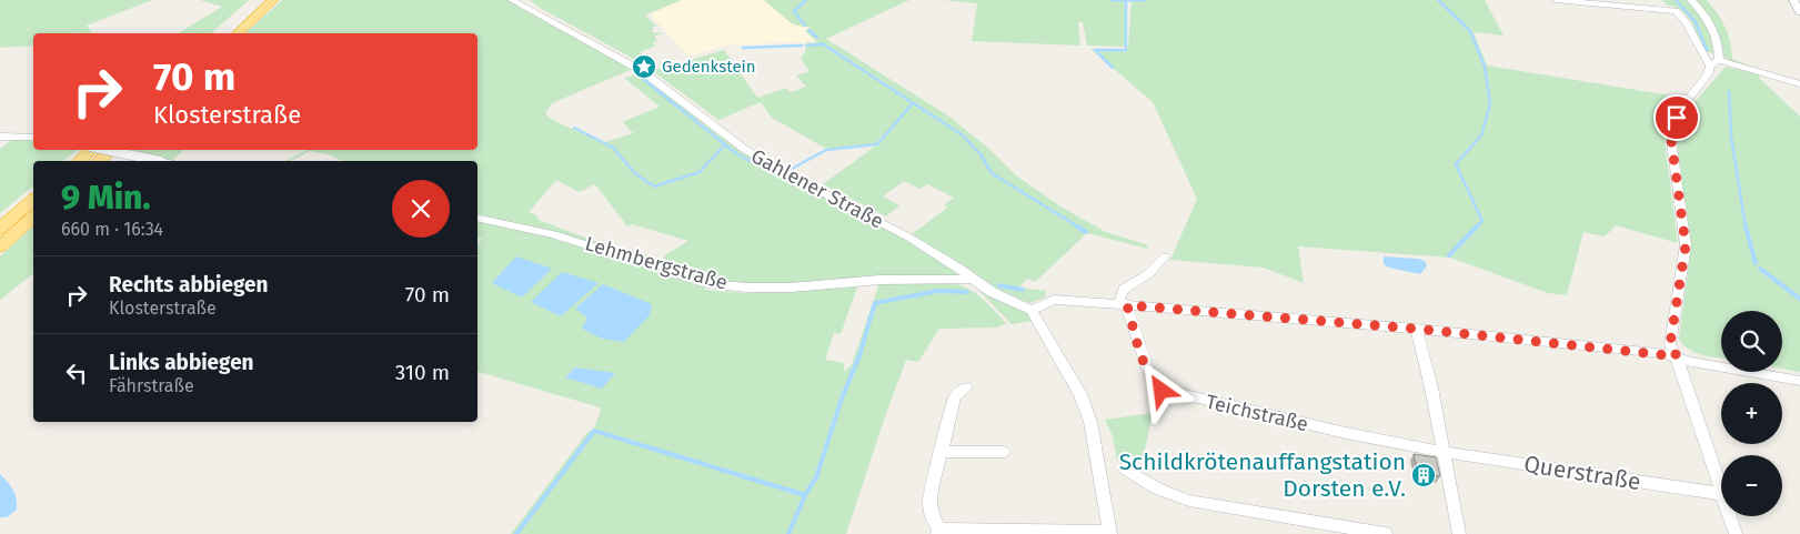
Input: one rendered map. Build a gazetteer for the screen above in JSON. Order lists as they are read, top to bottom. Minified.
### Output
{"streets":{"street":["Gahlener Straße","Lehmbergstraße","Teichstraße","Querstraße"]},"crossings":[["Gahlener Straße","Lehmbergstraße"],["Teichstraße","Querstraße"]],"places":{"place":["Gedenkstein"],"building":["Schildkrötenauffangstation Dorsten e.V."]},"page":{"turn":["70 m","Klosterstraße"],"heading":["9 Min.","660 m · 16:34"],"list":[{"name":"Rechts abbiegen","note":"Klosterstraße","value":"70 m"},{"name":"Links abbiegen","note":"Fährstraße","value":"310 m"}],"map_buttons":["+","−"]}}
